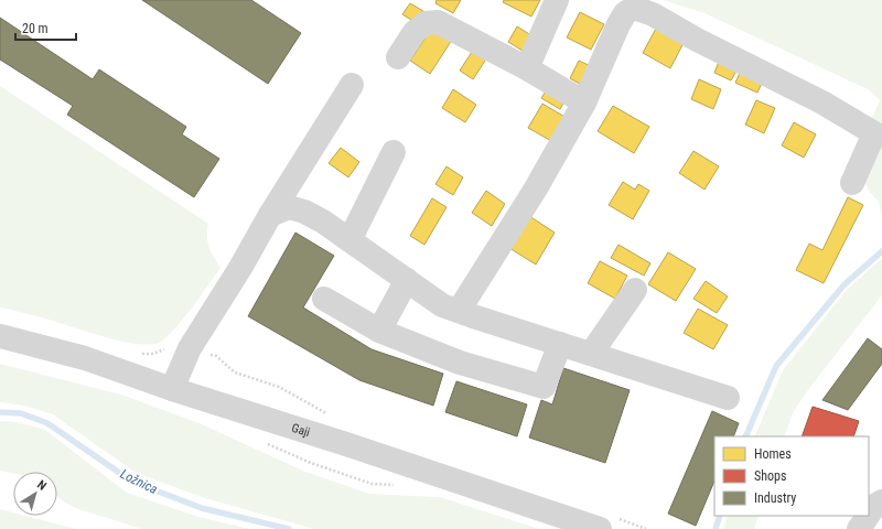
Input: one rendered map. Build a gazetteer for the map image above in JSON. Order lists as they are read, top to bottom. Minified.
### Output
{"streets":{"street":["Gaji"]},"water":["Ložnica"],"legend":["Homes","Shops","Industry"],"scale_bar":"20 m","north":"top right"}
